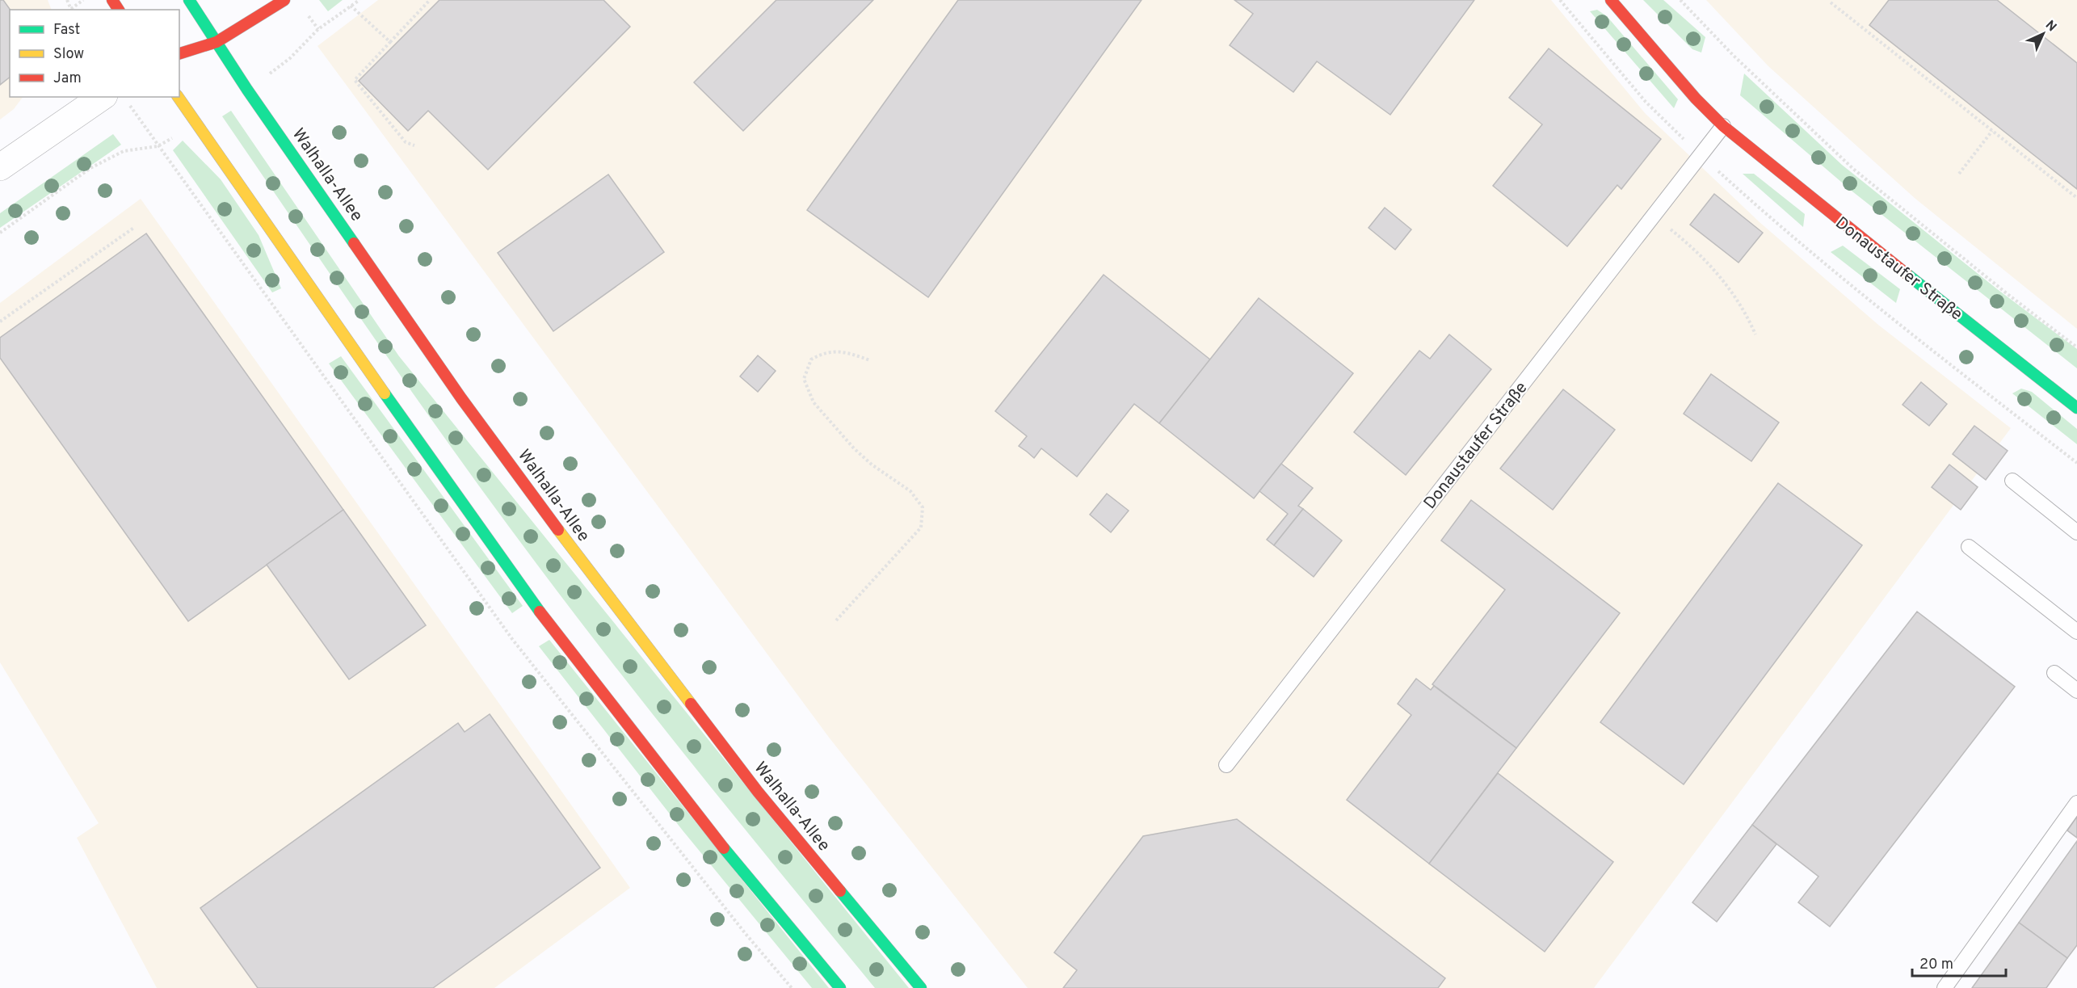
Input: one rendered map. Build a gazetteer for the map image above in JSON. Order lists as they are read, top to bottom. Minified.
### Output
{"streets":{"main road":["Walhalla-Allee","Donaustaufer Straße"]},"legend":["Fast","Slow","Jam"],"scale_bar":"20 m","north":"top right"}
